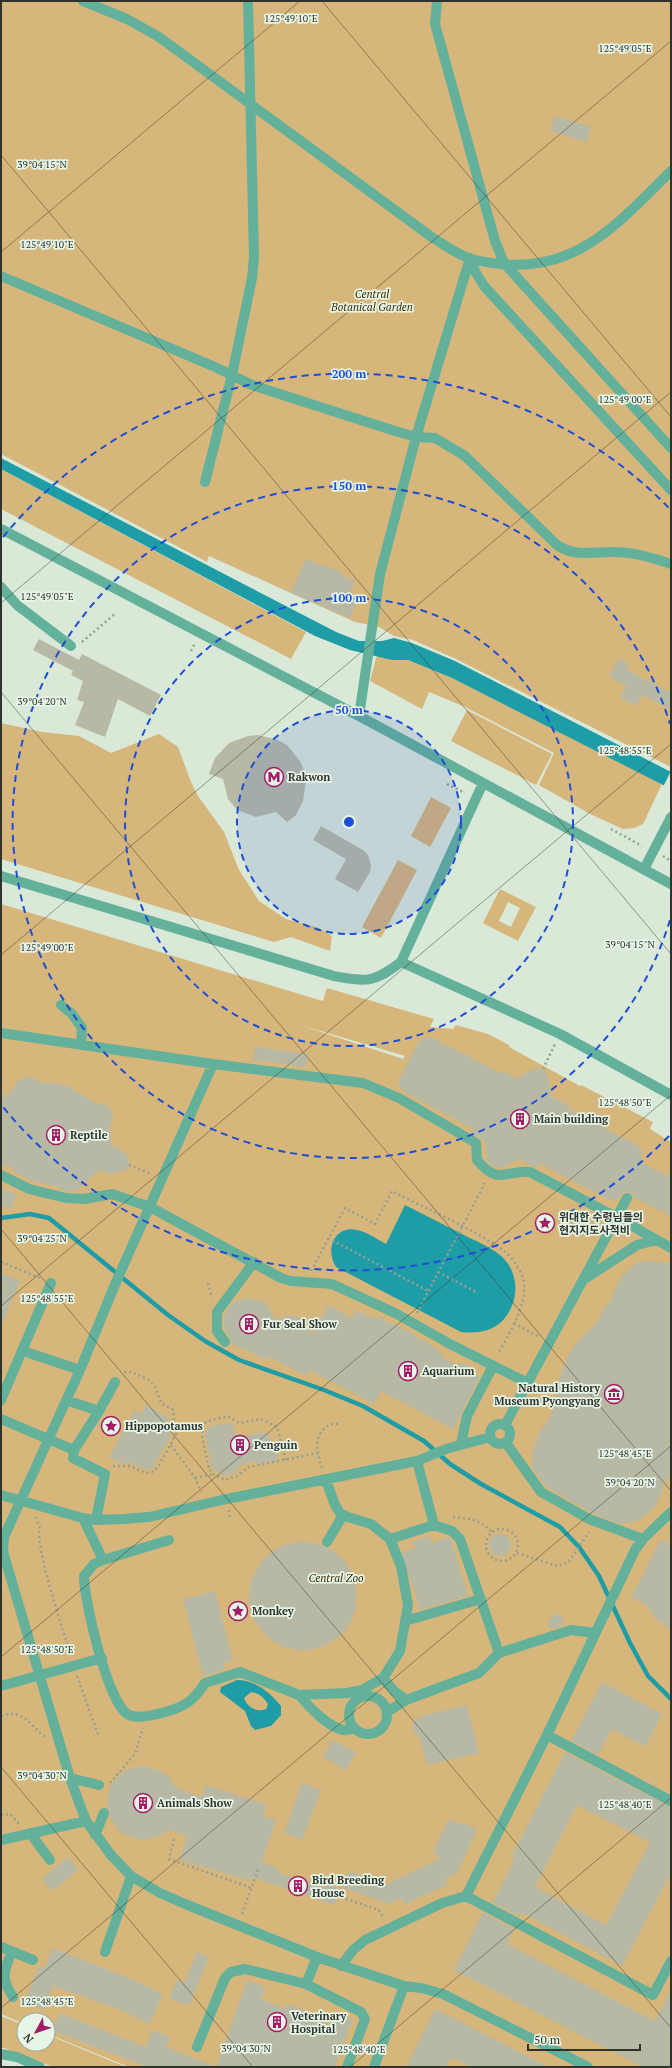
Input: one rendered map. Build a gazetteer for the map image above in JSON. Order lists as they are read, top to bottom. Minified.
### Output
{"parks":["Central Botanical Garden","Central Zoo"],"places":{"metro station":["Rakwon"],"building":["Main building","Reptile","Fur Seal Show","Aquarium","Penguin","Animals Show","Bird Breeding House","Veterinary Hospital"],"place":["위대한 수령님들의 현지지도사적비","Hippopotamus","Monkey"],"museum":["Natural History Museum Pyongyang"]},"scale_bar":"50 m","north":"bottom left","coordinates":["125°49'10\"E","125°49'05\"E","39°04'15\"N","125°49'00\"E","39°04'20\"N","125°48'55\"E","125°48'50\"E","39°04'25\"N","125°48'45\"E","39°04'30\"N","125°48'40\"E"],"rings":["200 m","150 m","100 m","50 m"]}
